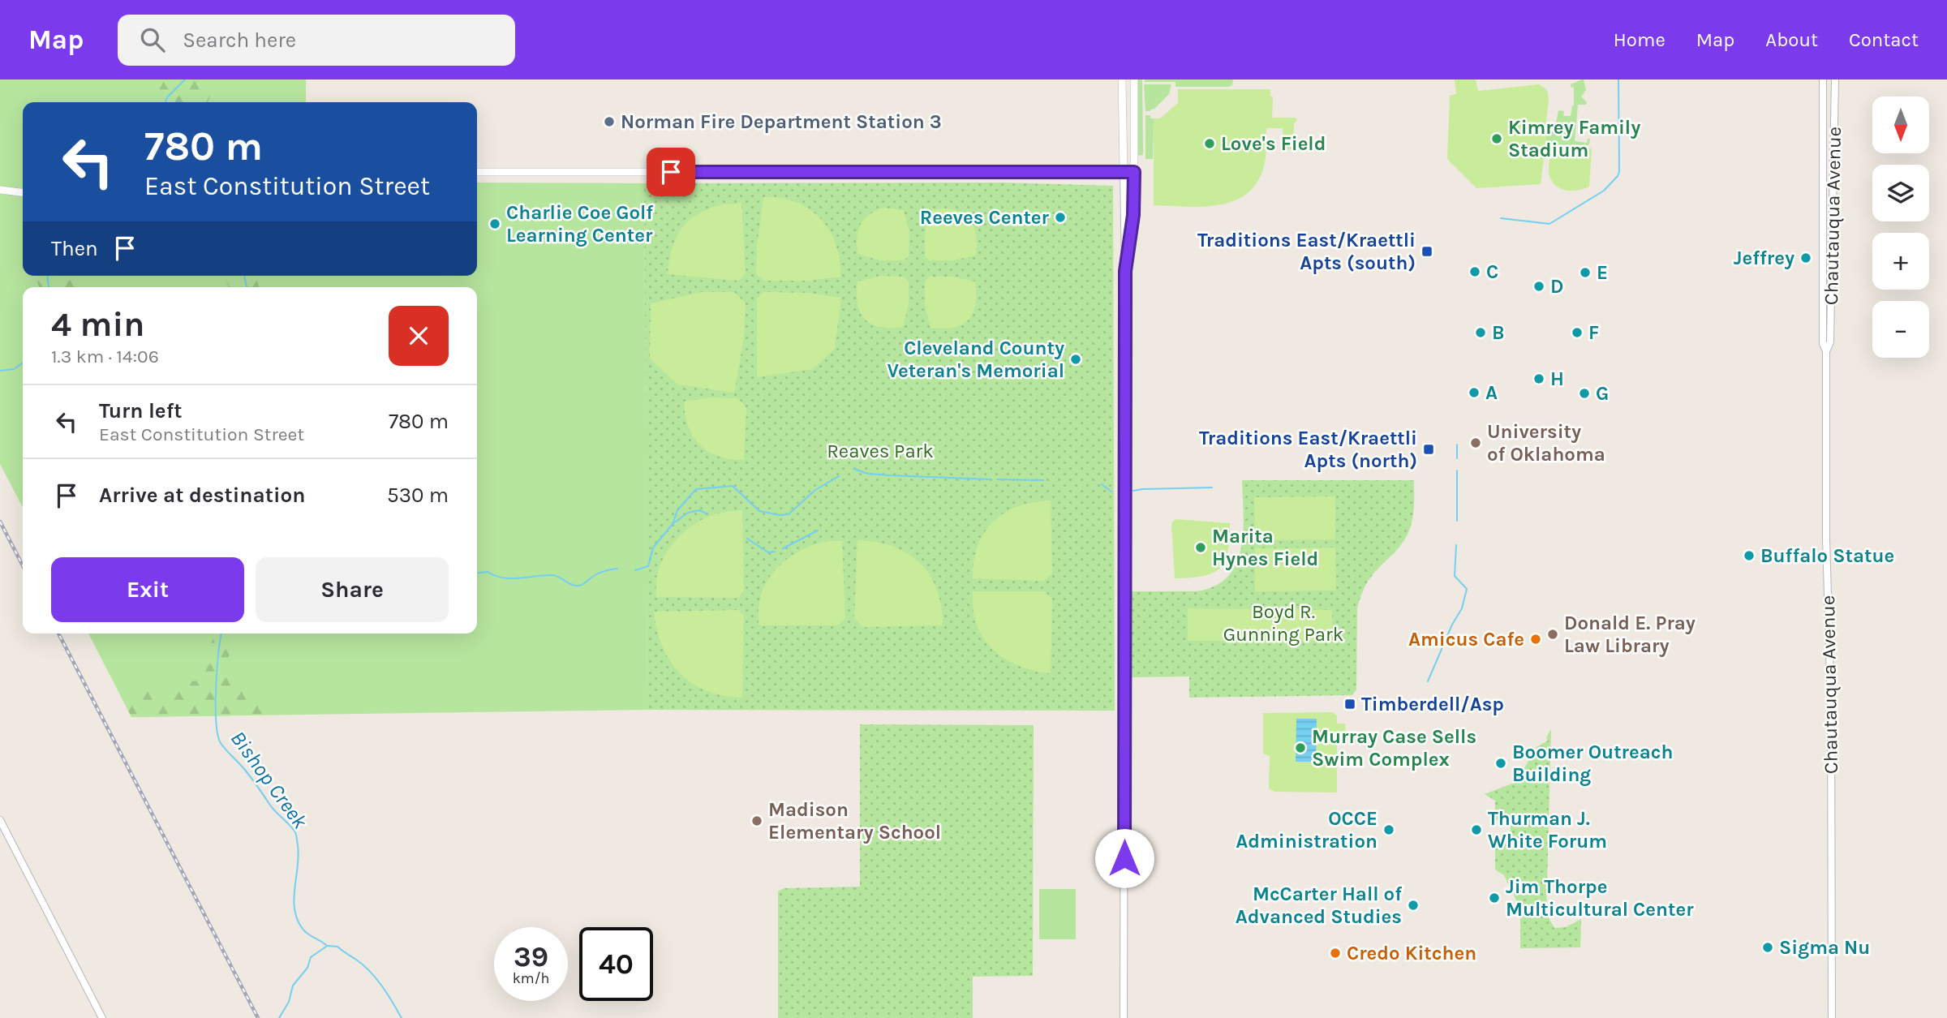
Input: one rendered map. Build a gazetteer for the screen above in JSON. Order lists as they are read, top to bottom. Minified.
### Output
{"streets":{"street":["Chautauqua Avenue"]},"water":["Bishop Creek"],"parks":["Reaves Park","Boyd R. Gunning Park"],"places":{"other":["Norman Fire Department Station 3","Kimrey Family Stadium","Love's Field","Reeves Center","Charlie Coe Golf Learning Center","Jeffrey","C","E","D","B","F","Cleveland County Veteran's Memorial","H","A","G","University of Oklahoma","Marita Hynes Field","Buffalo Statue","Donald E. Pray Law Library","Amicus Cafe","Murray Case Sells Swim Complex","Boomer Outreach Building","Madison Elementary School","OCCE Administration","Thurman J. White Forum","Jim Thorpe Multicultural Center","McCarter Hall of Advanced Studies","Sigma Nu","Credo Kitchen"],"transit":["Traditions East/Kraettli Apts (south)","Traditions East/Kraettli Apts (north)","Timberdell/Asp"]},"north":"bottom","page":{"header":"Map","search":"Search here","nav":["Home","Map","About","Contact"],"map_buttons":["+","−"],"turn":["780 m","East Constitution Street"],"then":"Then","heading":["4 min","1.3 km · 14:06"],"list":[{"name":"Turn left","note":"East Constitution Street","value":"780 m"},{"name":"Arrive at destination","value":"530 m"}],"buttons":["Exit","Share"],"speed":"39 km/h","limit":"40"}}
